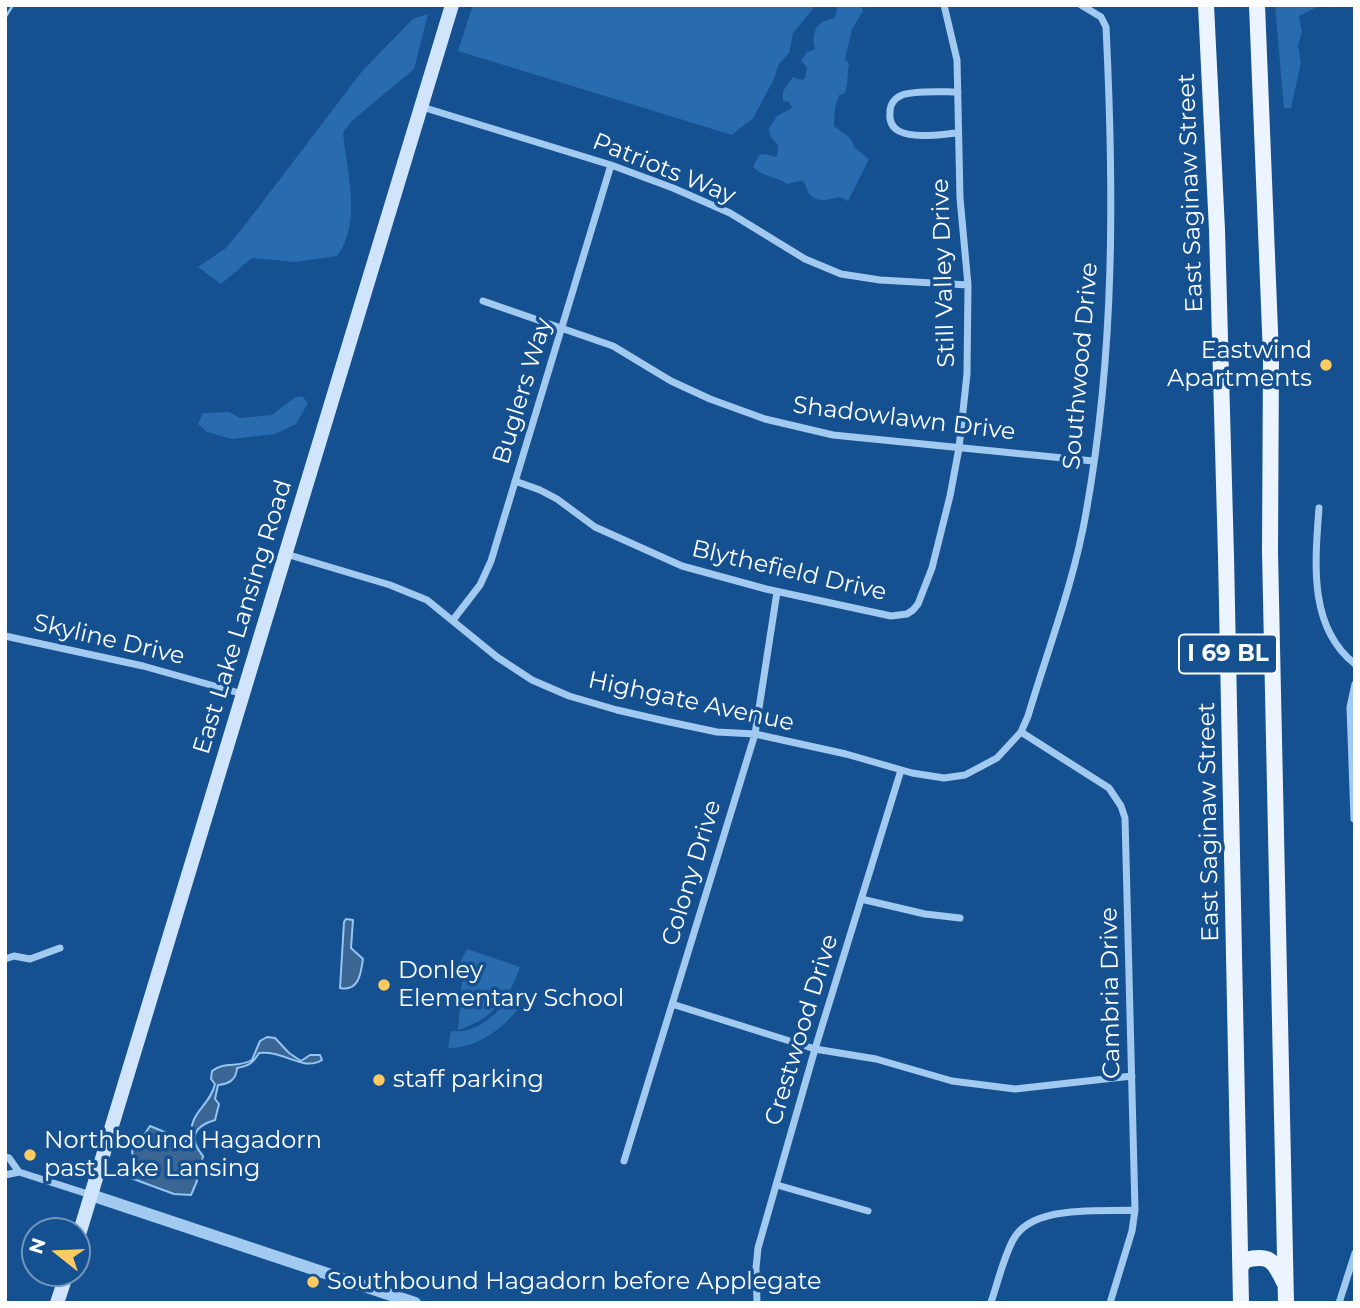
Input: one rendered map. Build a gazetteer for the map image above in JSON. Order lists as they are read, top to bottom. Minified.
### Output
{"streets":{"main road":["East Saginaw Street","East Lake Lansing Road","I 69 BL"],"street":["Patriots Way","Still Valley Drive","Southwood Drive","Buglers Way","Shadowlawn Drive","Blythefield Drive","Skyline Drive","Highgate Avenue","Colony Drive","Cambria Drive","Crestwood Drive"]},"crossings":[["Patriots Way","Still Valley Drive"],["Patriots Way","Buglers Way"],["Patriots Way","East Lake Lansing Road"],["Still Valley Drive","Shadowlawn Drive"],["Still Valley Drive","Blythefield Drive"],["Southwood Drive","Shadowlawn Drive"],["Southwood Drive","Highgate Avenue"],["Southwood Drive","Cambria Drive"],["Buglers Way","Shadowlawn Drive"],["Buglers Way","Blythefield Drive"],["Buglers Way","Highgate Avenue"],["Blythefield Drive","Colony Drive"],["East Lake Lansing Road","Skyline Drive"],["East Lake Lansing Road","Highgate Avenue"],["Highgate Avenue","Colony Drive"],["Highgate Avenue","Cambria Drive"],["Highgate Avenue","Crestwood Drive"]],"places":["Eastwind Apartments","Donley Elementary School","staff parking","Northbound Hagadorn past Lake Lansing","Southbound Hagadorn before Applegate"],"north":"left"}
